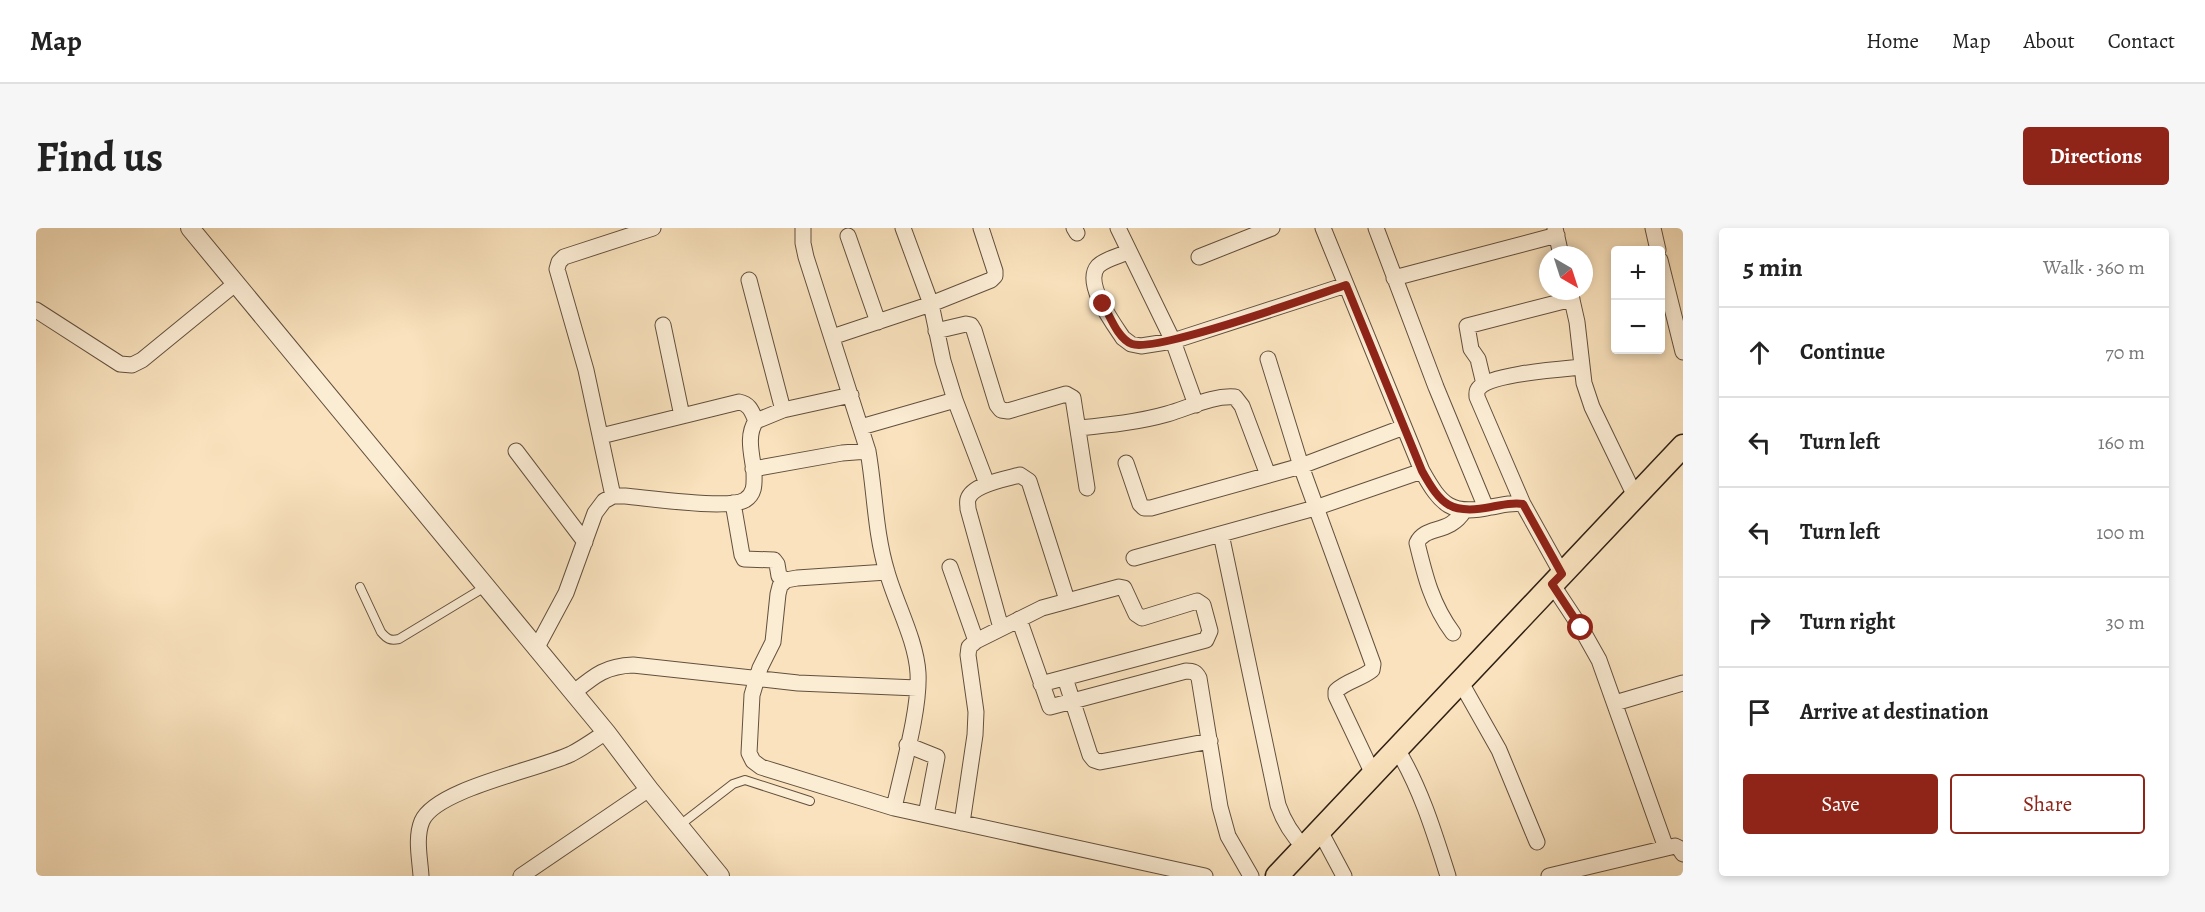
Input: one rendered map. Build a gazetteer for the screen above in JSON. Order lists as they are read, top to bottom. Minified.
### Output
{"north":"bottom right","page":{"header":"Map","nav":["Home","Map","About","Contact"],"buttons":["Directions",["Save","Share"]],"title":"Find us","heading":["5 min","Walk · 360 m"],"map_buttons":["+","−"],"list":[["Continue","70 m"],["Turn left","160 m"],["Turn left","100 m"],["Turn right","30 m"],"Arrive at destination"]}}
